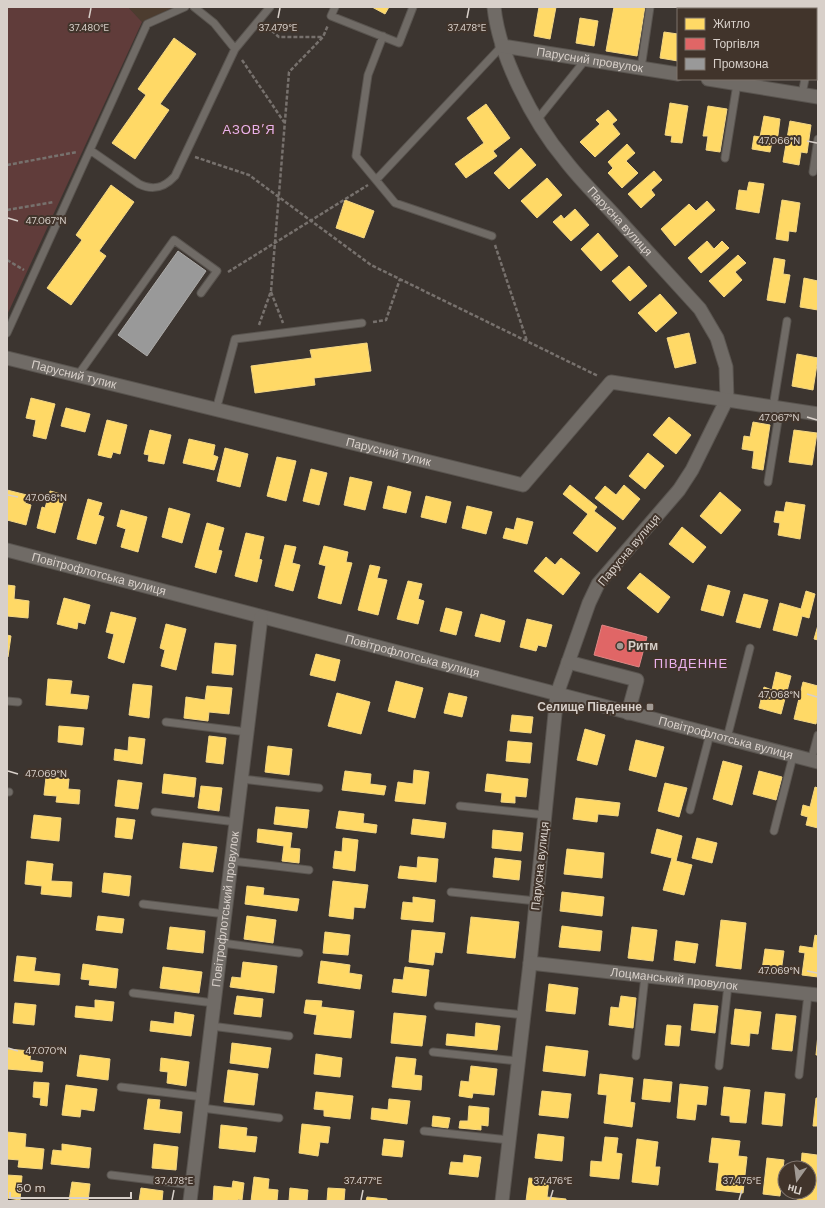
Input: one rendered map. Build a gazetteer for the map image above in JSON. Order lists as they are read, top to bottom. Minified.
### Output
{"streets":{"street":["Парусний провулок","Парусна вулиця","Парусний тупик","Повітрофлотська вулиця","Повітрофлотський провулок","Лоцманський провулок"]},"crossings":[["Парусний провулок","Парусна вулиця"],["Парусна вулиця","Повітрофлотська вулиця"],["Парусна вулиця","Лоцманський провулок"],["Повітрофлотська вулиця","Повітрофлотський провулок"]],"districts":["АЗОВ’Я","ПІВДЕННЕ"],"places":{"other":["Ритм"],"transit":["Селище Південне"]},"legend":["Житло","Торгівля","Промзона"],"scale_bar":"50 m","north":"bottom","coordinates":["37.480°E","37.479°E","37.478°E","47.066°N","47.067°N","47.068°N","47.069°N","47.070°N","37.477°E","37.476°E","37.475°E"]}
